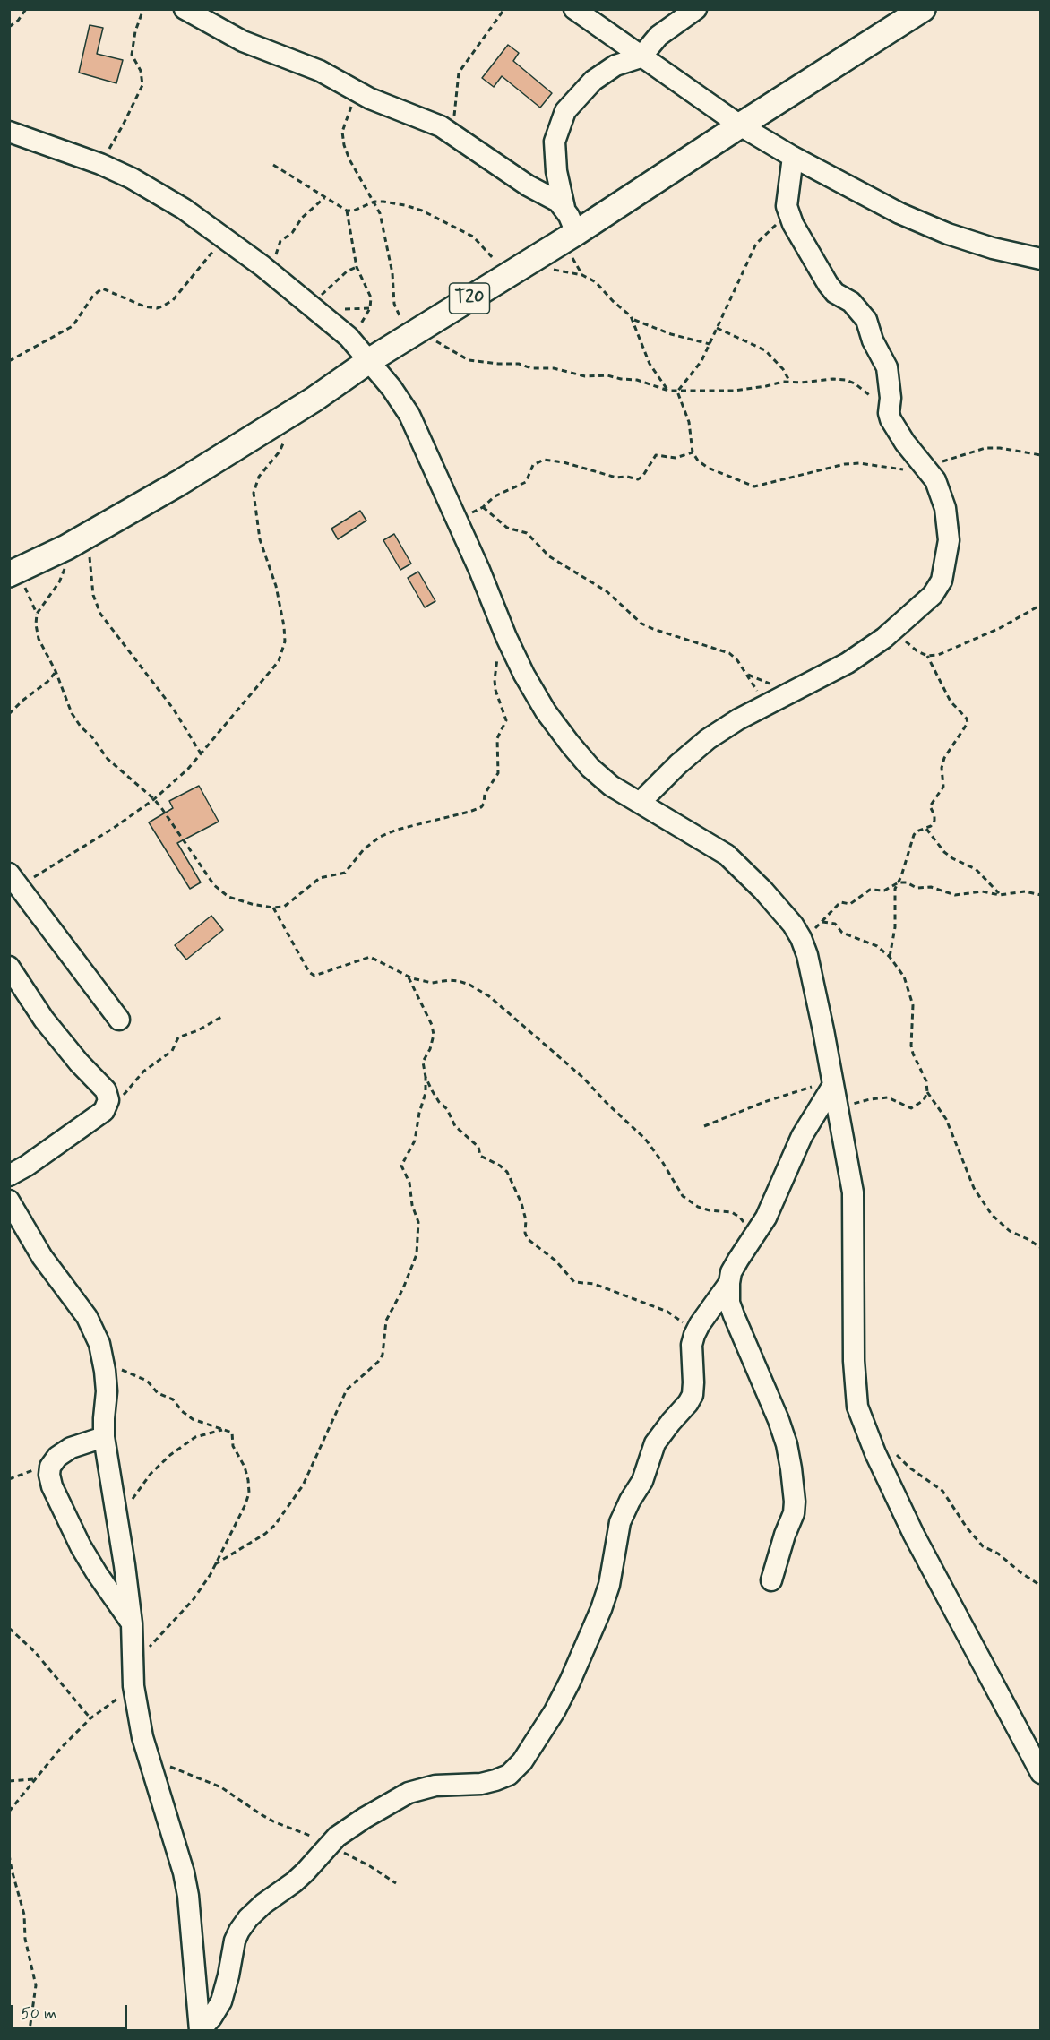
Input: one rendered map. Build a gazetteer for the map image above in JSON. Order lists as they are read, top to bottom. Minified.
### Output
{"streets":{"main road":["T20"]},"scale_bar":"50 m"}
